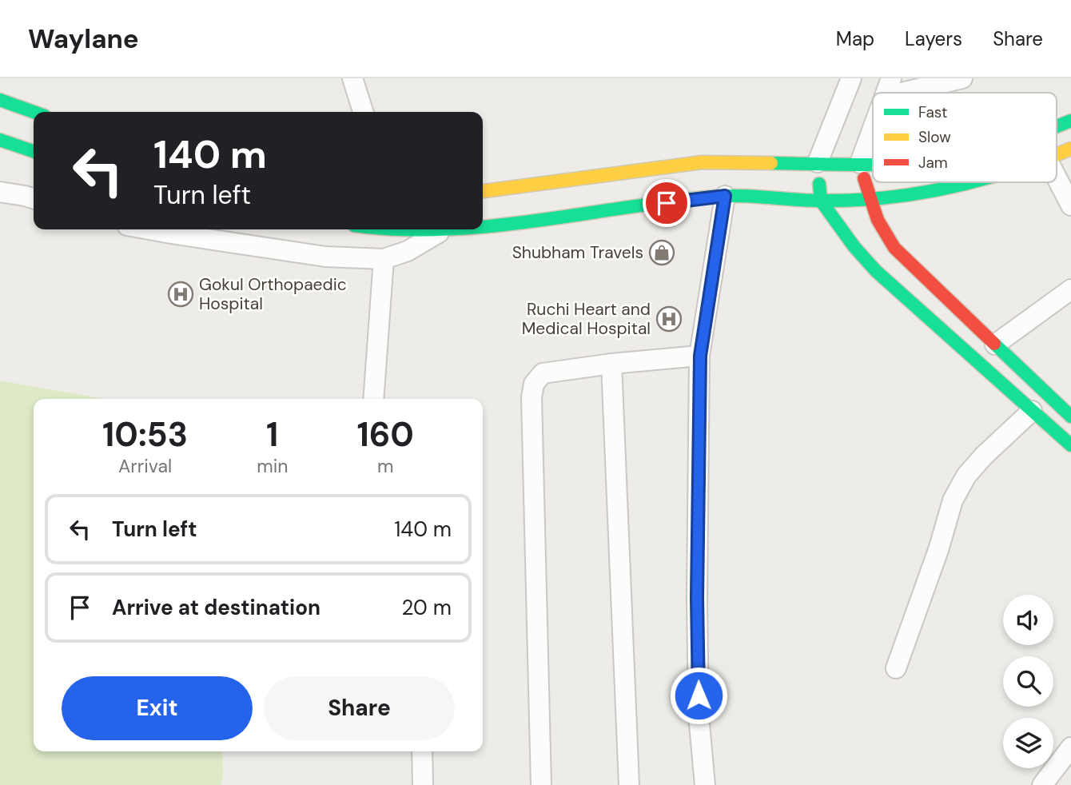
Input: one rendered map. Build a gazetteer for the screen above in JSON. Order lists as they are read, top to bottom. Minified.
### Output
{"places":{"shop":["Shubham Travels"],"hospital":["Gokul Orthopaedic Hospital","Ruchi Heart and Medical Hospital"]},"legend":["Fast","Slow","Jam"],"page":{"header":"Waylane","nav":["Map","Layers","Share"],"turn":["140 m","Turn left"],"eta":["10:53","Arrival","1","min","160","m"],"list":[{"name":"Turn left","value":"140 m"},{"name":"Arrive at destination","value":"20 m"}],"buttons":["Exit","Share"]}}
